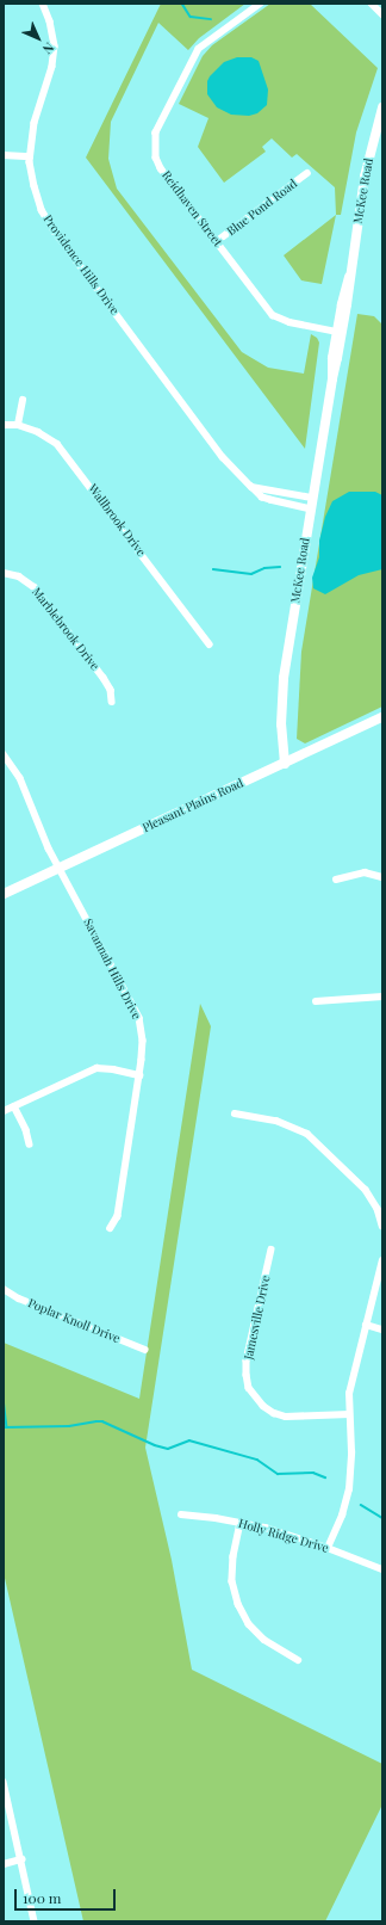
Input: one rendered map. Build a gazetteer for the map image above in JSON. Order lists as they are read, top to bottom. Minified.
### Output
{"streets":{"street":["McKee Road","Blue Pond Road","Reidhaven Street","Providence Hills Drive","Wallbrook Drive","Marblebrook Drive","Pleasant Plains Road","Savannah Hills Drive","Jamesville Drive","Poplar Knoll Drive","Holly Ridge Drive"]},"crossings":[["McKee Road","Reidhaven Street"],["McKee Road","Providence Hills Drive"],["McKee Road","Pleasant Plains Road"],["Blue Pond Road","Reidhaven Street"],["Pleasant Plains Road","Savannah Hills Drive"]],"scale_bar":"100 m","north":"bottom right"}
